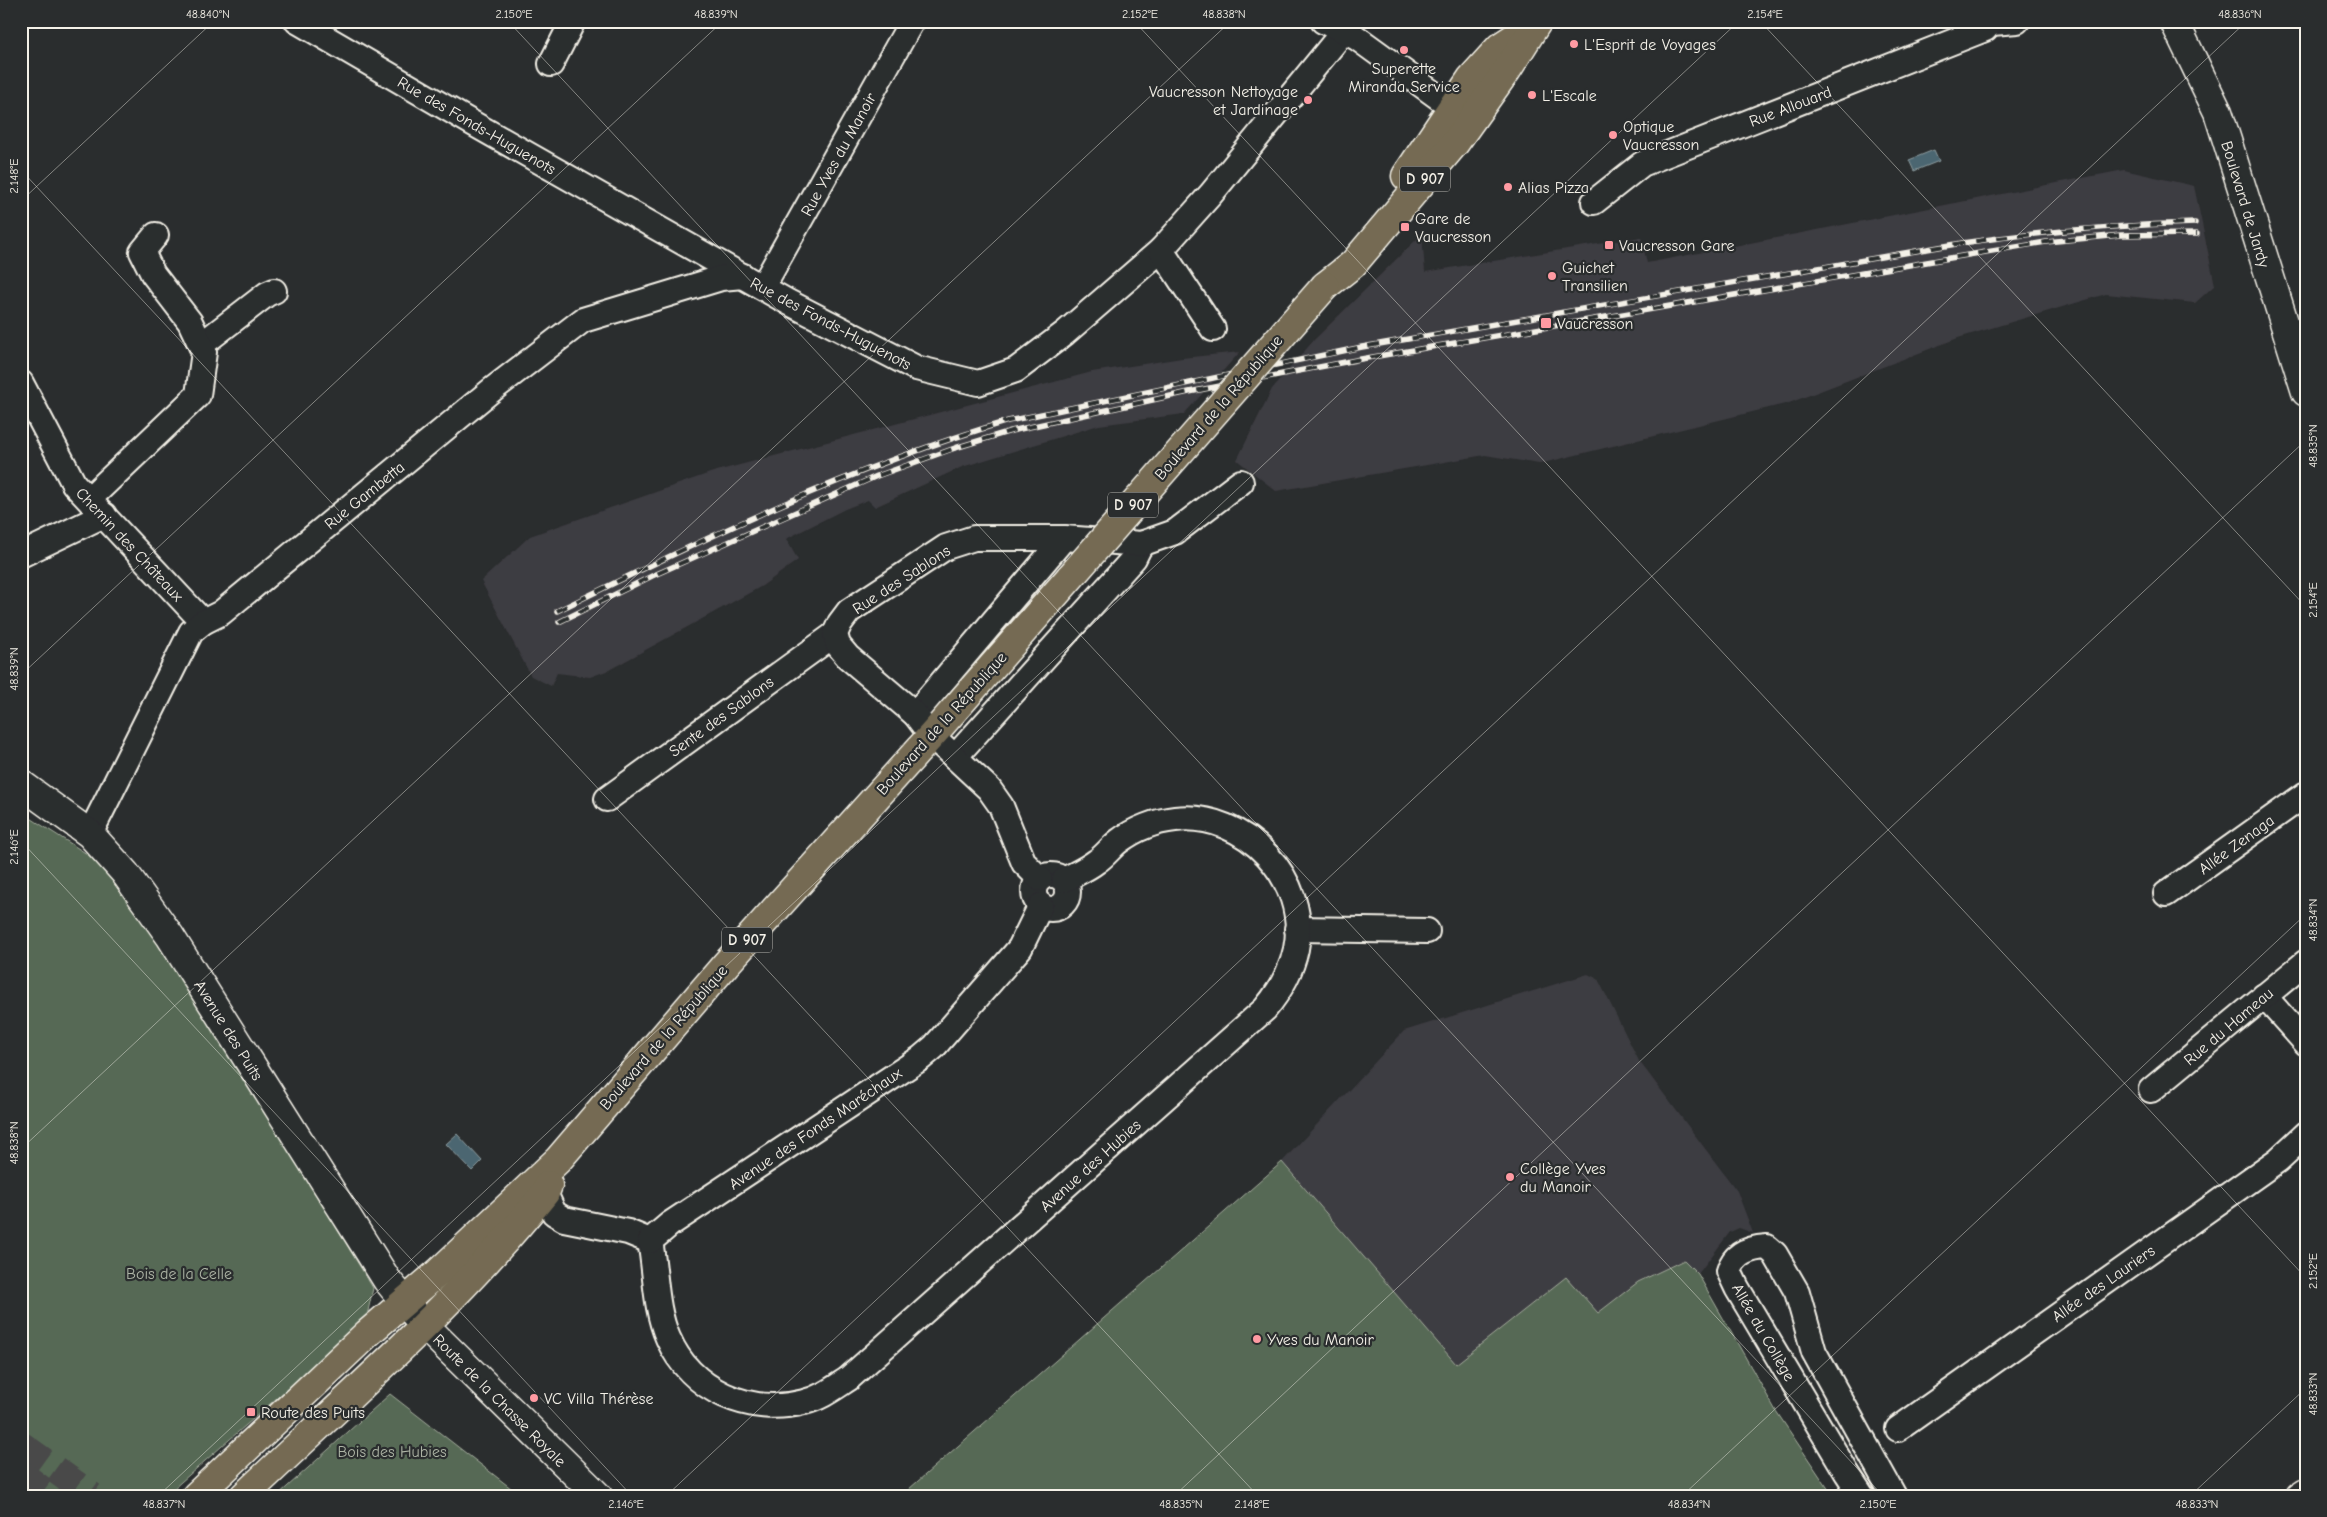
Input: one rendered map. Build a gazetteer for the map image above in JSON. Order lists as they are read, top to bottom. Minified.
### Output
{"streets":{"main road":["D 907","Boulevard de la République"],"street":["Rue Allouard","Rue des Fonds-Huguenots","Rue Yves du Manoir","Boulevard de Jardy","Rue Gambetta","Chemin des Châteaux","Rue des Sablons","Sente des Sablons","Allée Zenaga","Rue du Hameau","Avenue des Puits","Avenue des Fonds Maréchaux","Avenue des Hubies","Allée des Lauriers","Allée du Collège","Route de la Chasse Royale"]},"crossings":[["Rue des Fonds-Huguenots","Rue Yves du Manoir"],["Rue des Fonds-Huguenots","Rue Gambetta"],["Rue Yves du Manoir","Rue Gambetta"],["Boulevard de la République","Avenue des Puits"],["Boulevard de la République","Route de la Chasse Royale"],["Rue Gambetta","Chemin des Châteaux"],["Rue Gambetta","Avenue des Puits"],["Rue des Sablons","Sente des Sablons"],["Avenue des Puits","Route de la Chasse Royale"],["Avenue des Fonds Maréchaux","Avenue des Hubies"]],"parks":["Bois de la Celle","Bois des Hubies"],"places":{"other":["L'Esprit de Voyages","Superette Miranda Service","L'Escale","Vaucresson Nettoyage et Jardinage","Optique Vaucresson","Alias Pizza","Guichet Transilien","Collège Yves du Manoir","Yves du Manoir","VC Villa Thérèse"],"transit":["Gare de Vaucresson","Vaucresson Gare","Vaucresson","Route des Puits"]},"coordinates":["48.840°N","2.150°E","48.839°N","2.152°E","48.838°N","2.154°E","48.836°N","2.148°E","48.835°N","2.146°E","48.834°N","48.833°N","48.837°N"]}
